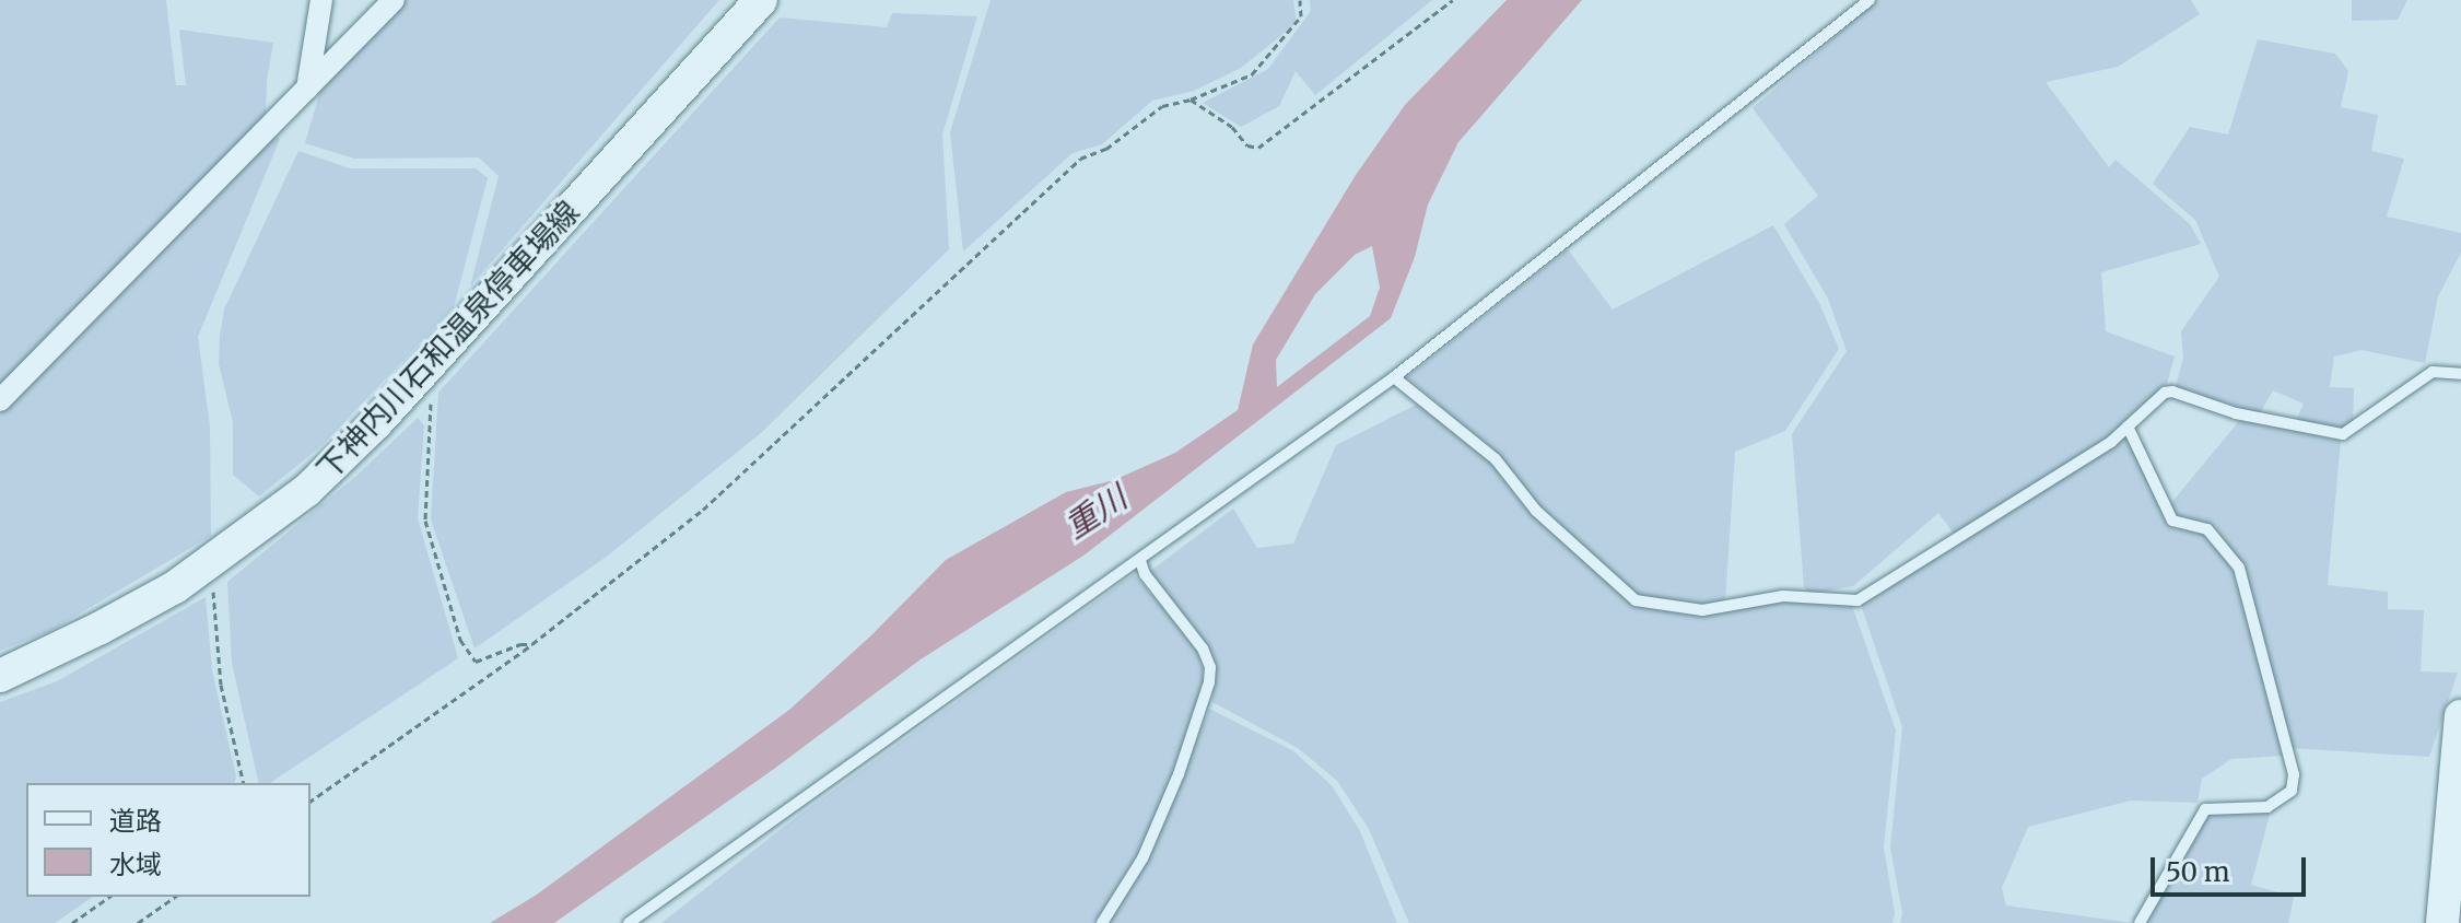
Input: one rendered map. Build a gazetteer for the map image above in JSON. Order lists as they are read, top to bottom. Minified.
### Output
{"streets":{"main road":["下神内川石和温泉停車場線"]},"water":["重川"],"legend":["道路","水域"],"scale_bar":"50 m"}
